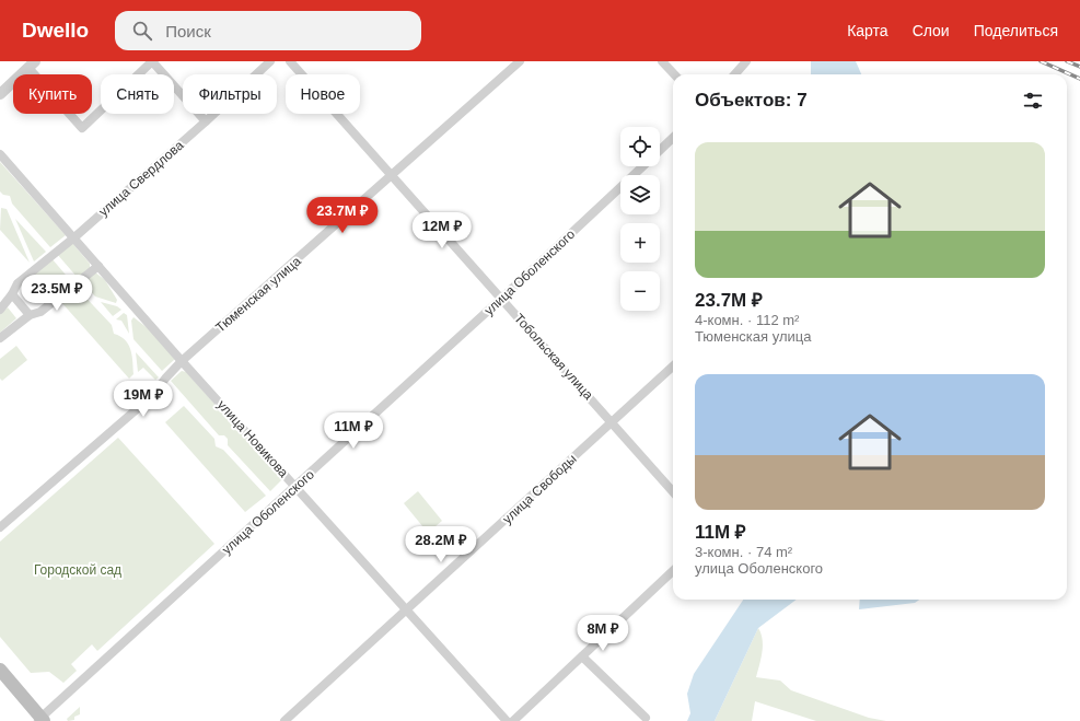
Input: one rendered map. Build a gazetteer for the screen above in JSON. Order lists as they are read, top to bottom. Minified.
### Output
{"streets":{"street":["улица Свердлова","улица Оболенского","Тюменская улица","Тобольская улица","улица Новикова","улица Свободы"]},"crossings":[["улица Свердлова","улица Новикова"],["улица Оболенского","Тобольская улица"],["улица Оболенского","улица Новикова"],["Тюменская улица","Тобольская улица"],["Тюменская улица","улица Новикова"],["Тобольская улица","улица Свободы"],["улица Новикова","улица Свободы"]],"parks":["Городской сад"],"page":{"header":"Dwello","search":"Поиск","nav":["Карта","Слои","Поделиться"],"chip":["Купить","Снять","Фильтры","Новое"],"heading":"Объектов: 7","map_buttons":["+","−"],"list":[{"name":"23.7M ₽","note":"4-комн. · 112 m² · Тюменская улица"},{"name":"11M ₽","note":"3-комн. · 74 m² · улица Оболенского"}],"price":["23.7M ₽","12M ₽","23.5M ₽","19M ₽","11M ₽","28.2M ₽","8M ₽"]}}
